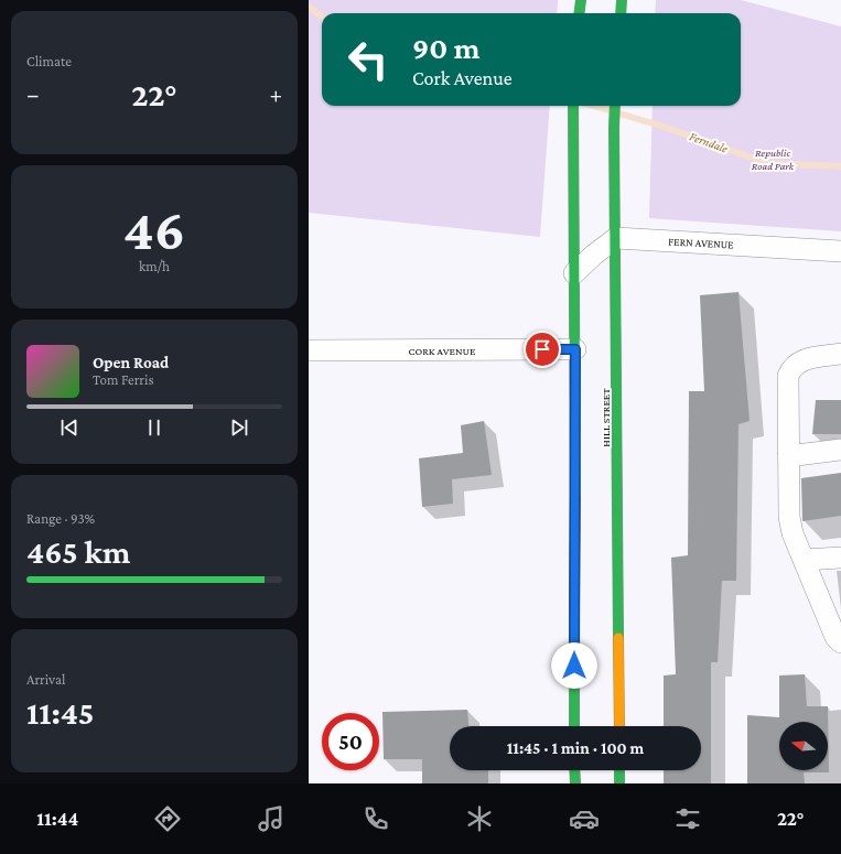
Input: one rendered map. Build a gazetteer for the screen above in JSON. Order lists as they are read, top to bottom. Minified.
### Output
{"streets":{"main road":["HILL STREET"],"street":["FERN AVENUE","CORK AVENUE"]},"crossings":[["FERN AVENUE","HILL STREET"]],"water":["Ferndale"],"parks":["Republic Road Park"],"north":"left","page":{"tile":["Climate",["46","km/h"],["Range · 93%","465 km"],["Arrival","11:45"]],"turn":["90 m","Cork Avenue"],"heat":["−","22°","+"],"song":["Open Road","Tom Ferris"],"limit":"50","trip":"11:45 · 1 min · 100 m","tabs":["11:44","22°"]}}
